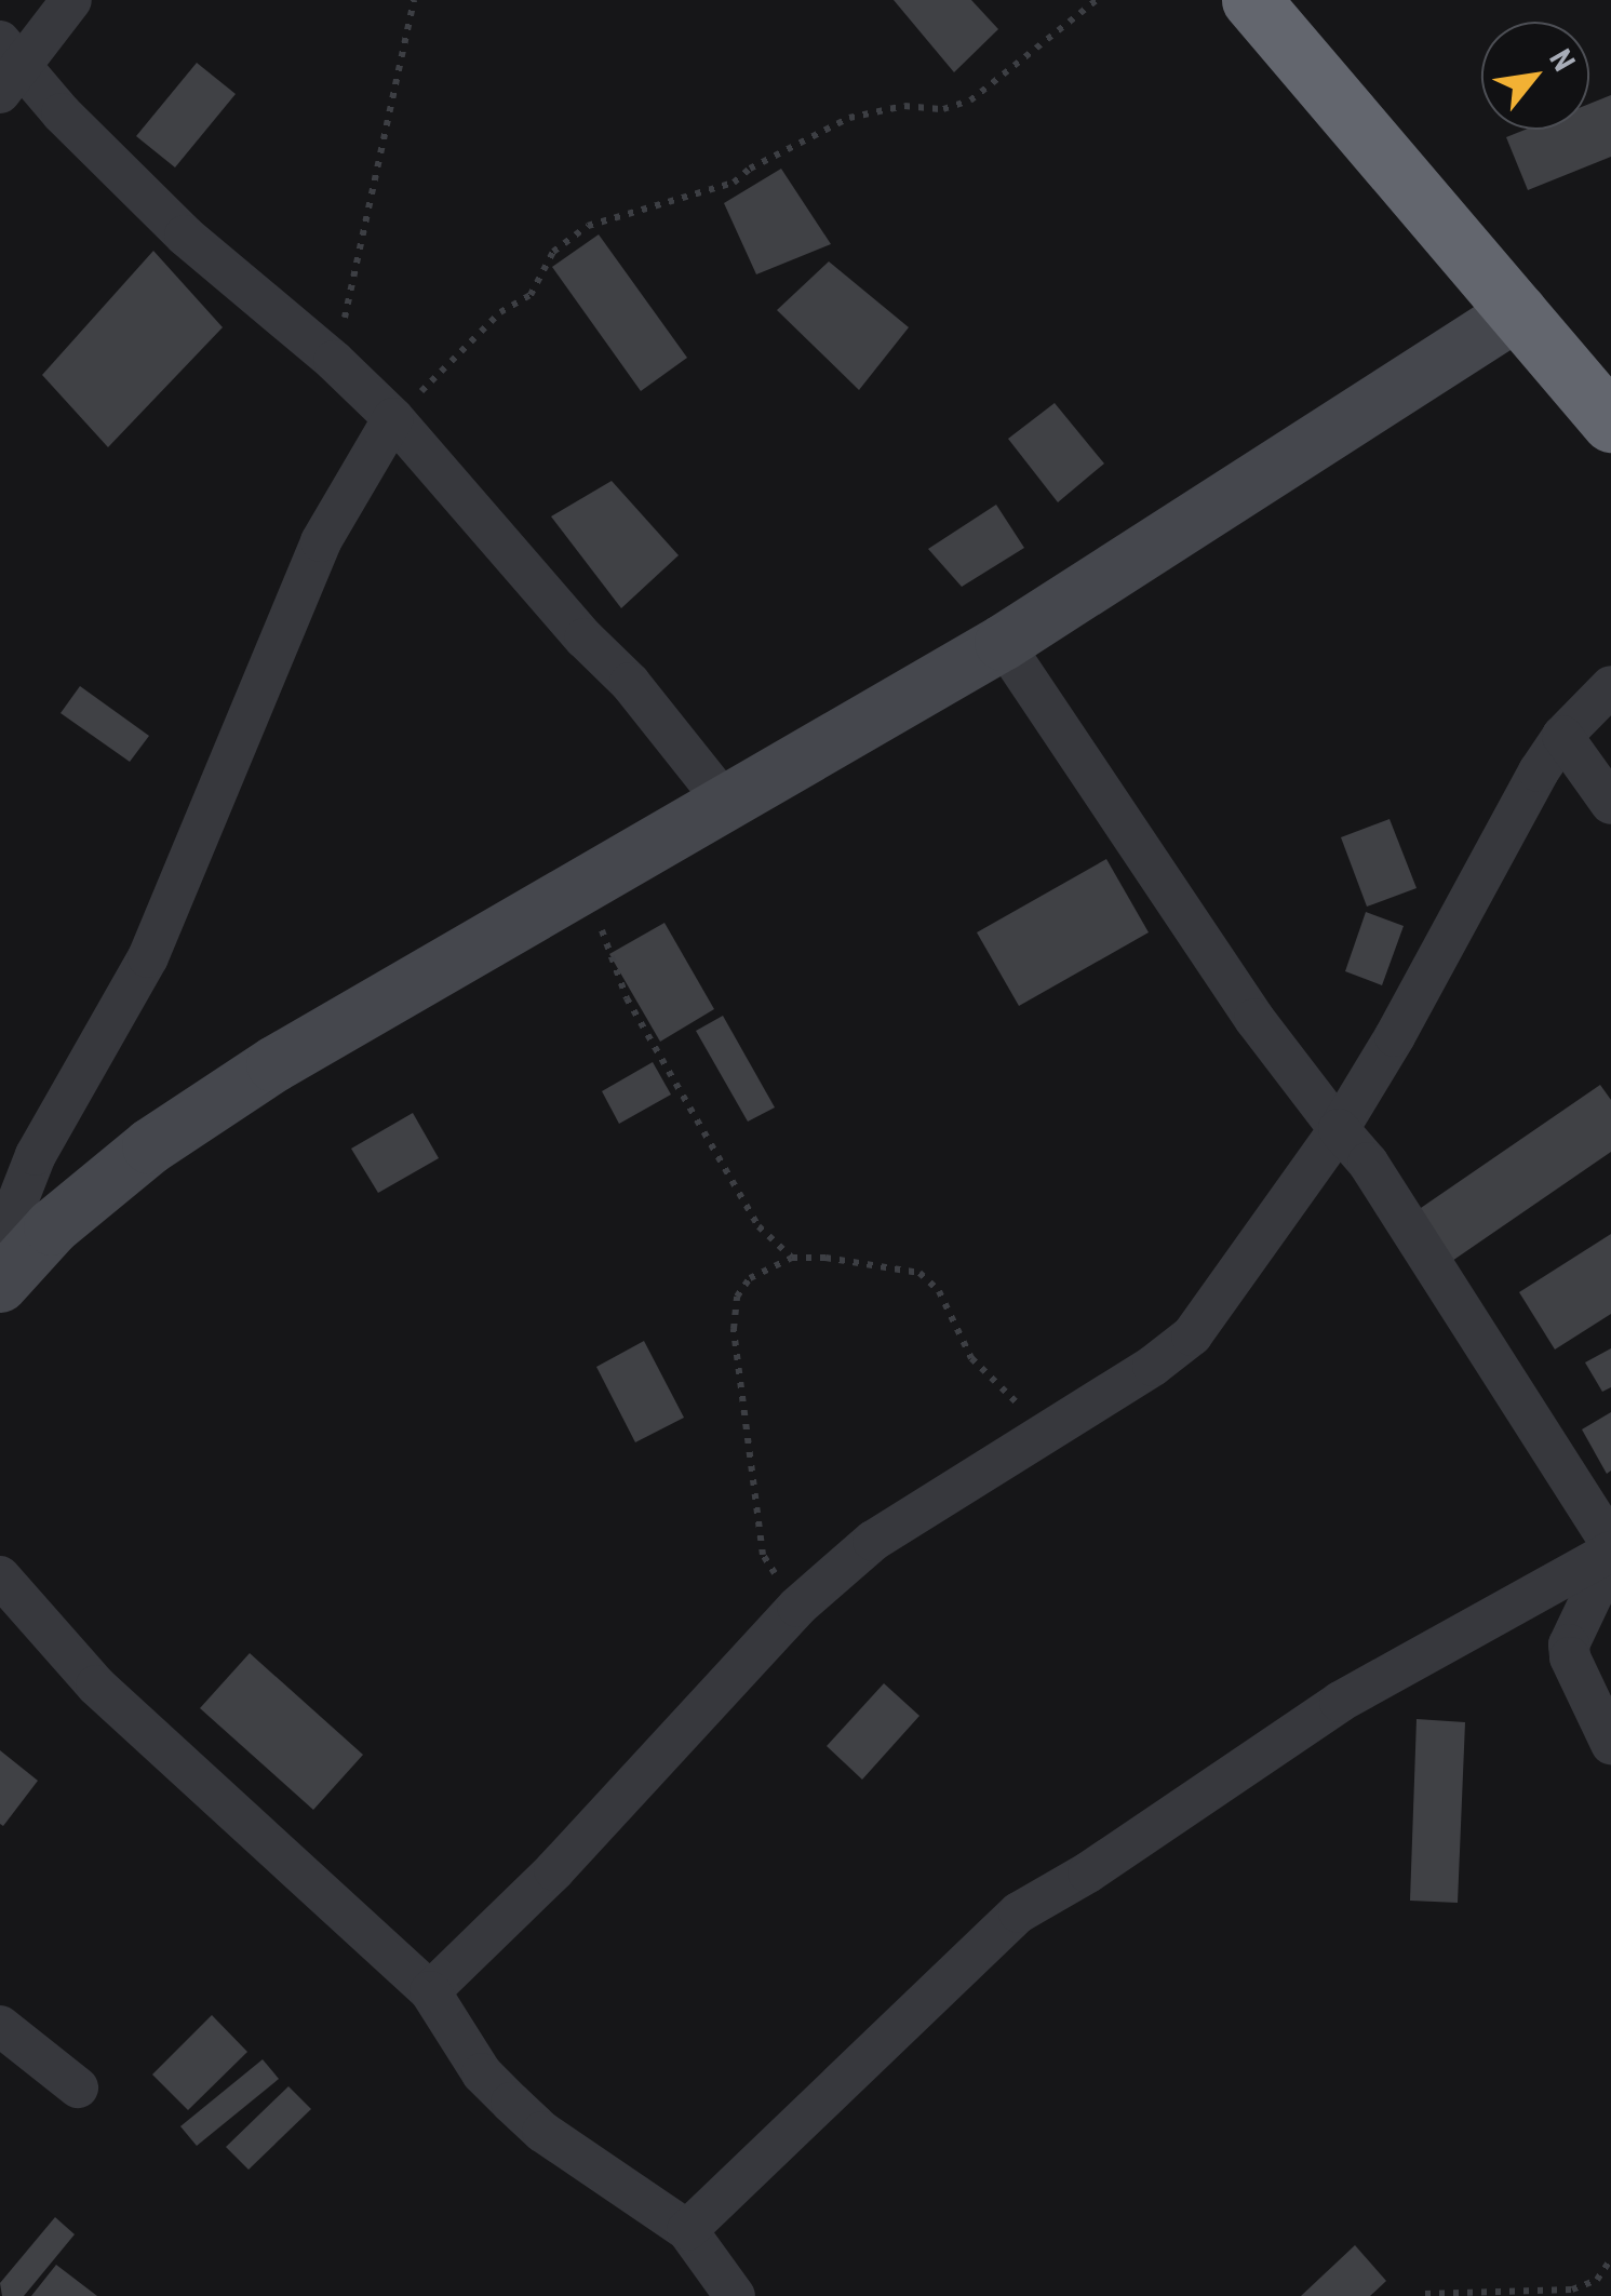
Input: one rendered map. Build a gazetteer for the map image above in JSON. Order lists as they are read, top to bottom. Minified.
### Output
{"north":"top right"}
